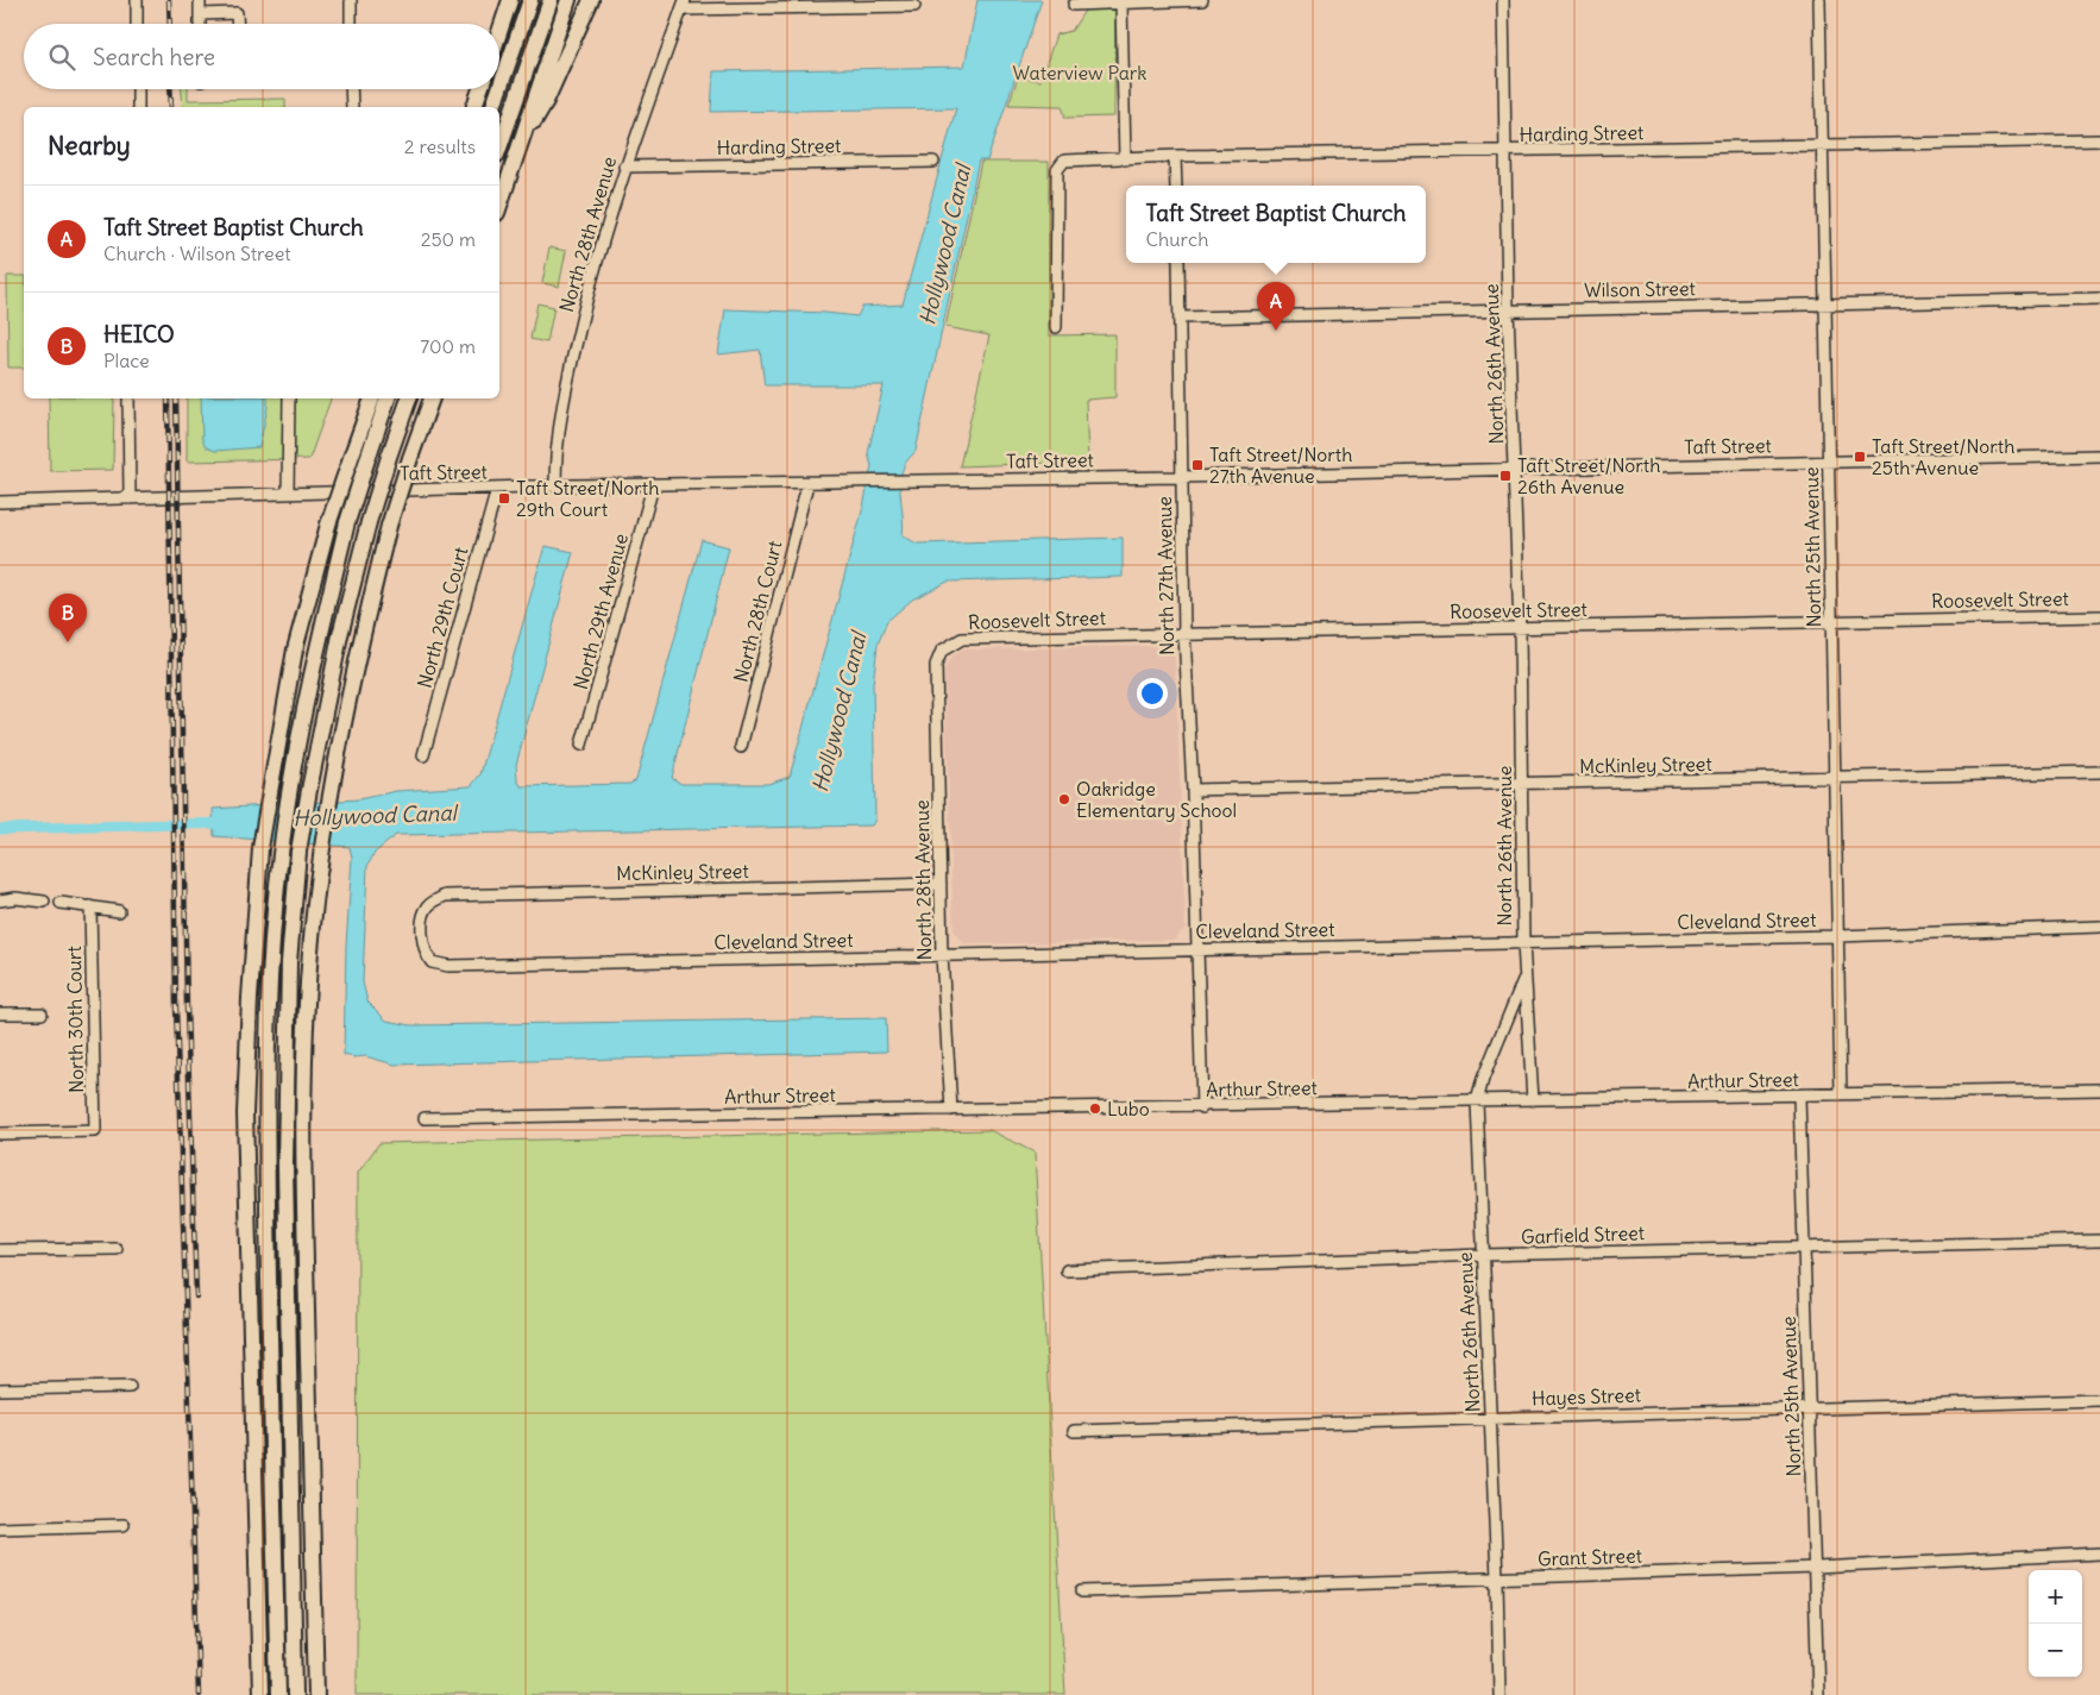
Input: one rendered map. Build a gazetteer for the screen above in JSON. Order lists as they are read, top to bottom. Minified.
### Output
{"streets":{"street":["Harding Street","North 28th Avenue","Wilson Street","North 26th Avenue","Taft Street","North 25th Avenue","North 27th Avenue","Roosevelt Street","North 29th Avenue","North 28th Court","North 29th Court","McKinley Street","Cleveland Street","North 30th Court","Arthur Street","Garfield Street","Hayes Street","Grant Street"]},"crossings":[["Harding Street","North 28th Avenue"],["Harding Street","North 26th Avenue"],["Harding Street","North 25th Avenue"],["North 28th Avenue","Taft Street"],["North 28th Avenue","Roosevelt Street"],["North 28th Avenue","McKinley Street"],["North 28th Avenue","Cleveland Street"],["North 28th Avenue","Arthur Street"],["Wilson Street","North 26th Avenue"],["Wilson Street","North 25th Avenue"],["Wilson Street","North 27th Avenue"],["North 26th Avenue","Taft Street"],["North 26th Avenue","Roosevelt Street"],["North 26th Avenue","McKinley Street"],["North 26th Avenue","Cleveland Street"],["North 26th Avenue","Arthur Street"],["North 26th Avenue","Garfield Street"],["North 26th Avenue","Hayes Street"],["North 26th Avenue","Grant Street"],["Taft Street","North 25th Avenue"],["Taft Street","North 27th Avenue"],["Taft Street","North 29th Avenue"],["Taft Street","North 28th Court"],["Taft Street","North 29th Court"],["North 25th Avenue","Roosevelt Street"],["North 25th Avenue","McKinley Street"],["North 25th Avenue","Cleveland Street"],["North 25th Avenue","Arthur Street"],["North 25th Avenue","Garfield Street"],["North 25th Avenue","Hayes Street"],["North 25th Avenue","Grant Street"],["North 27th Avenue","Roosevelt Street"],["North 27th Avenue","McKinley Street"],["North 27th Avenue","Cleveland Street"],["North 27th Avenue","Arthur Street"],["McKinley Street","Cleveland Street"]],"water":["Hollywood Canal"],"parks":["Waterview Park"],"places":{"transit":["Taft Street/North 25th Avenue","Taft Street/North 27th Avenue","Taft Street/North 26th Avenue","Taft Street/North 29th Court"],"other":["Oakridge Elementary School","Lubo"]},"page":{"search":"Search here","heading":["Nearby","2 results"],"list":[{"mark":"A","name":"Taft Street Baptist Church","note":"Church · Wilson Street","value":"250 m"},{"mark":"B","name":"HEICO","note":"Place","value":"700 m"}],"popup":["Taft Street Baptist Church","Church"],"pins":["A","B"],"map_buttons":["+","−"]}}
